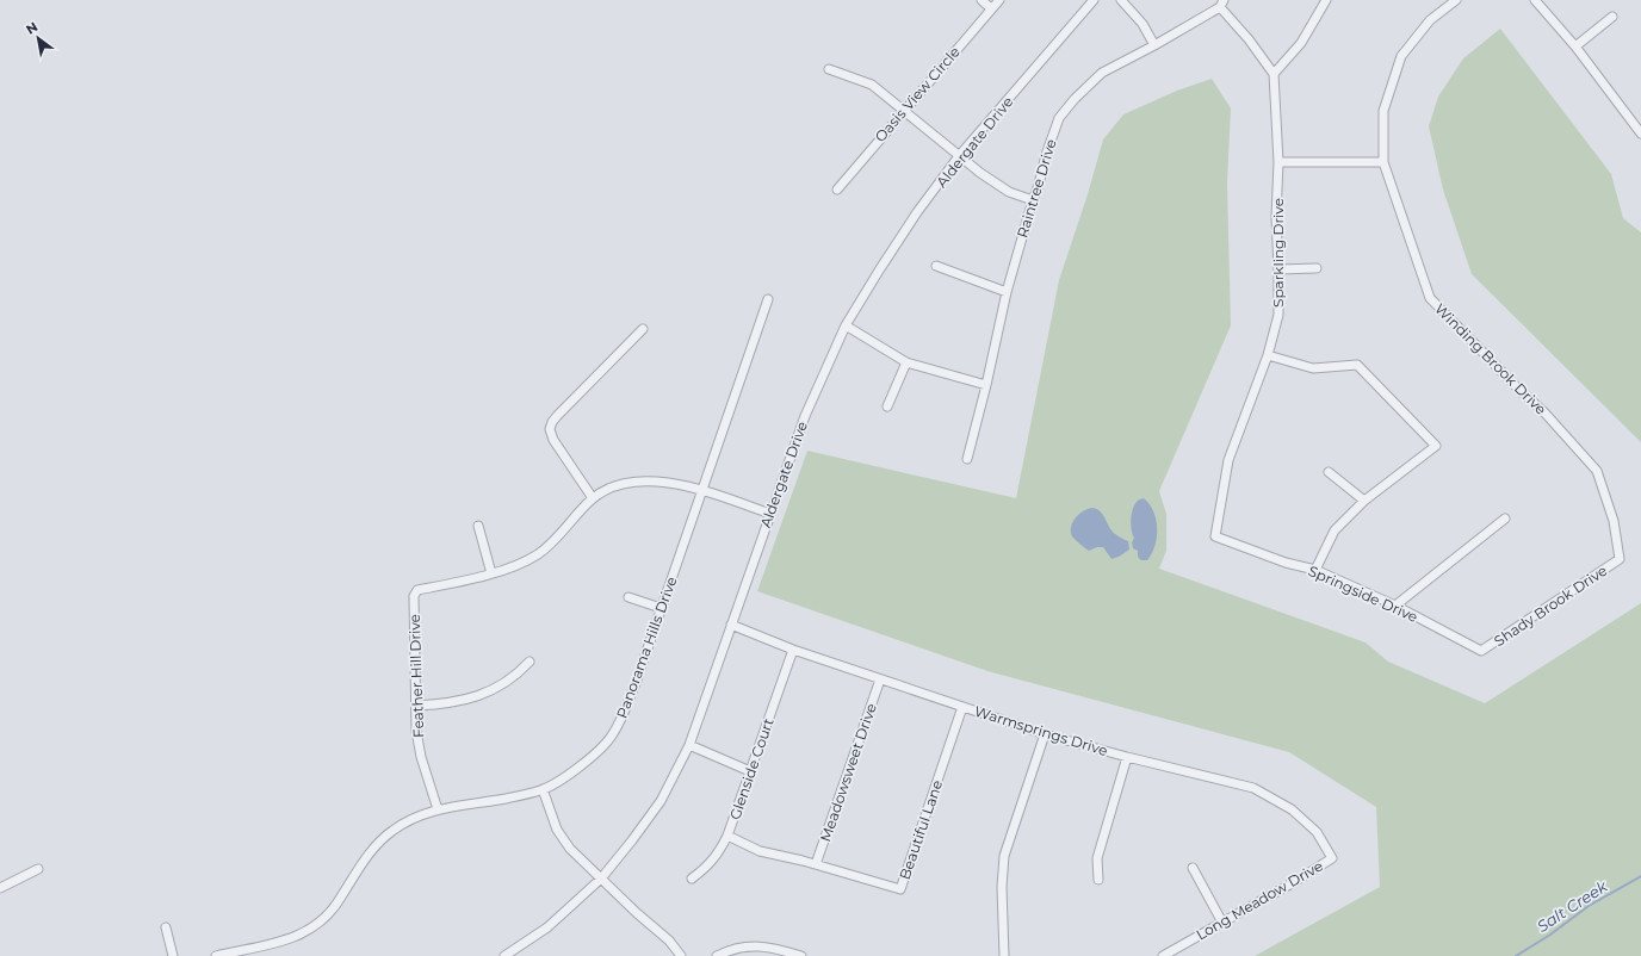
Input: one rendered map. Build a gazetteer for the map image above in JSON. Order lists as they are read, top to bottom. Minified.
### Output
{"streets":{"street":["Oasis View Circle","Aldergate Drive","Raintree Drive","Sparkling Drive","Winding Brook Drive","Springside Drive","Shady Brook Drive","Panorama Hills Drive","Feather Hill Drive","Warmsprings Drive","Glenside Court","Meadowsweet Drive","Beautiful Lane","Long Meadow Drive"]},"crossings":[["Aldergate Drive","Warmsprings Drive"],["Sparkling Drive","Springside Drive"],["Winding Brook Drive","Shady Brook Drive"],["Springside Drive","Shady Brook Drive"],["Panorama Hills Drive","Feather Hill Drive"],["Warmsprings Drive","Glenside Court"],["Warmsprings Drive","Meadowsweet Drive"],["Warmsprings Drive","Beautiful Lane"],["Warmsprings Drive","Long Meadow Drive"],["Glenside Court","Beautiful Lane"],["Meadowsweet Drive","Beautiful Lane"]],"water":["Salt Creek"],"north":"top left"}
